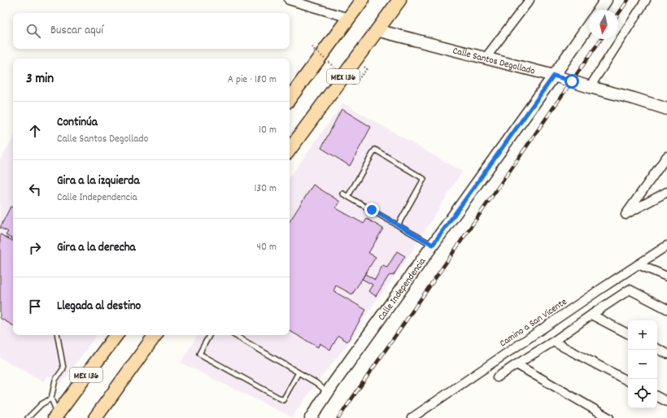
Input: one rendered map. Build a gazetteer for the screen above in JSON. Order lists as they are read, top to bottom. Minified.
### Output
{"streets":{"main road":["Calle Santos Degollado","MEX 136","Calle Independencia"],"street":["Camino a San Vicente"]},"crossings":[["Calle Santos Degollado","MEX 136"],["Calle Santos Degollado","Calle Independencia"]],"north":"bottom","page":{"search":"Buscar aquí","heading":["3 min","A pie · 180 m"],"list":[["Continúa","Calle Santos Degollado","10 m"],["Gira a la izquierda","Calle Independencia","130 m"],["Gira a la derecha","40 m"],"Llegada al destino"],"map_buttons":["+","−"]}}
